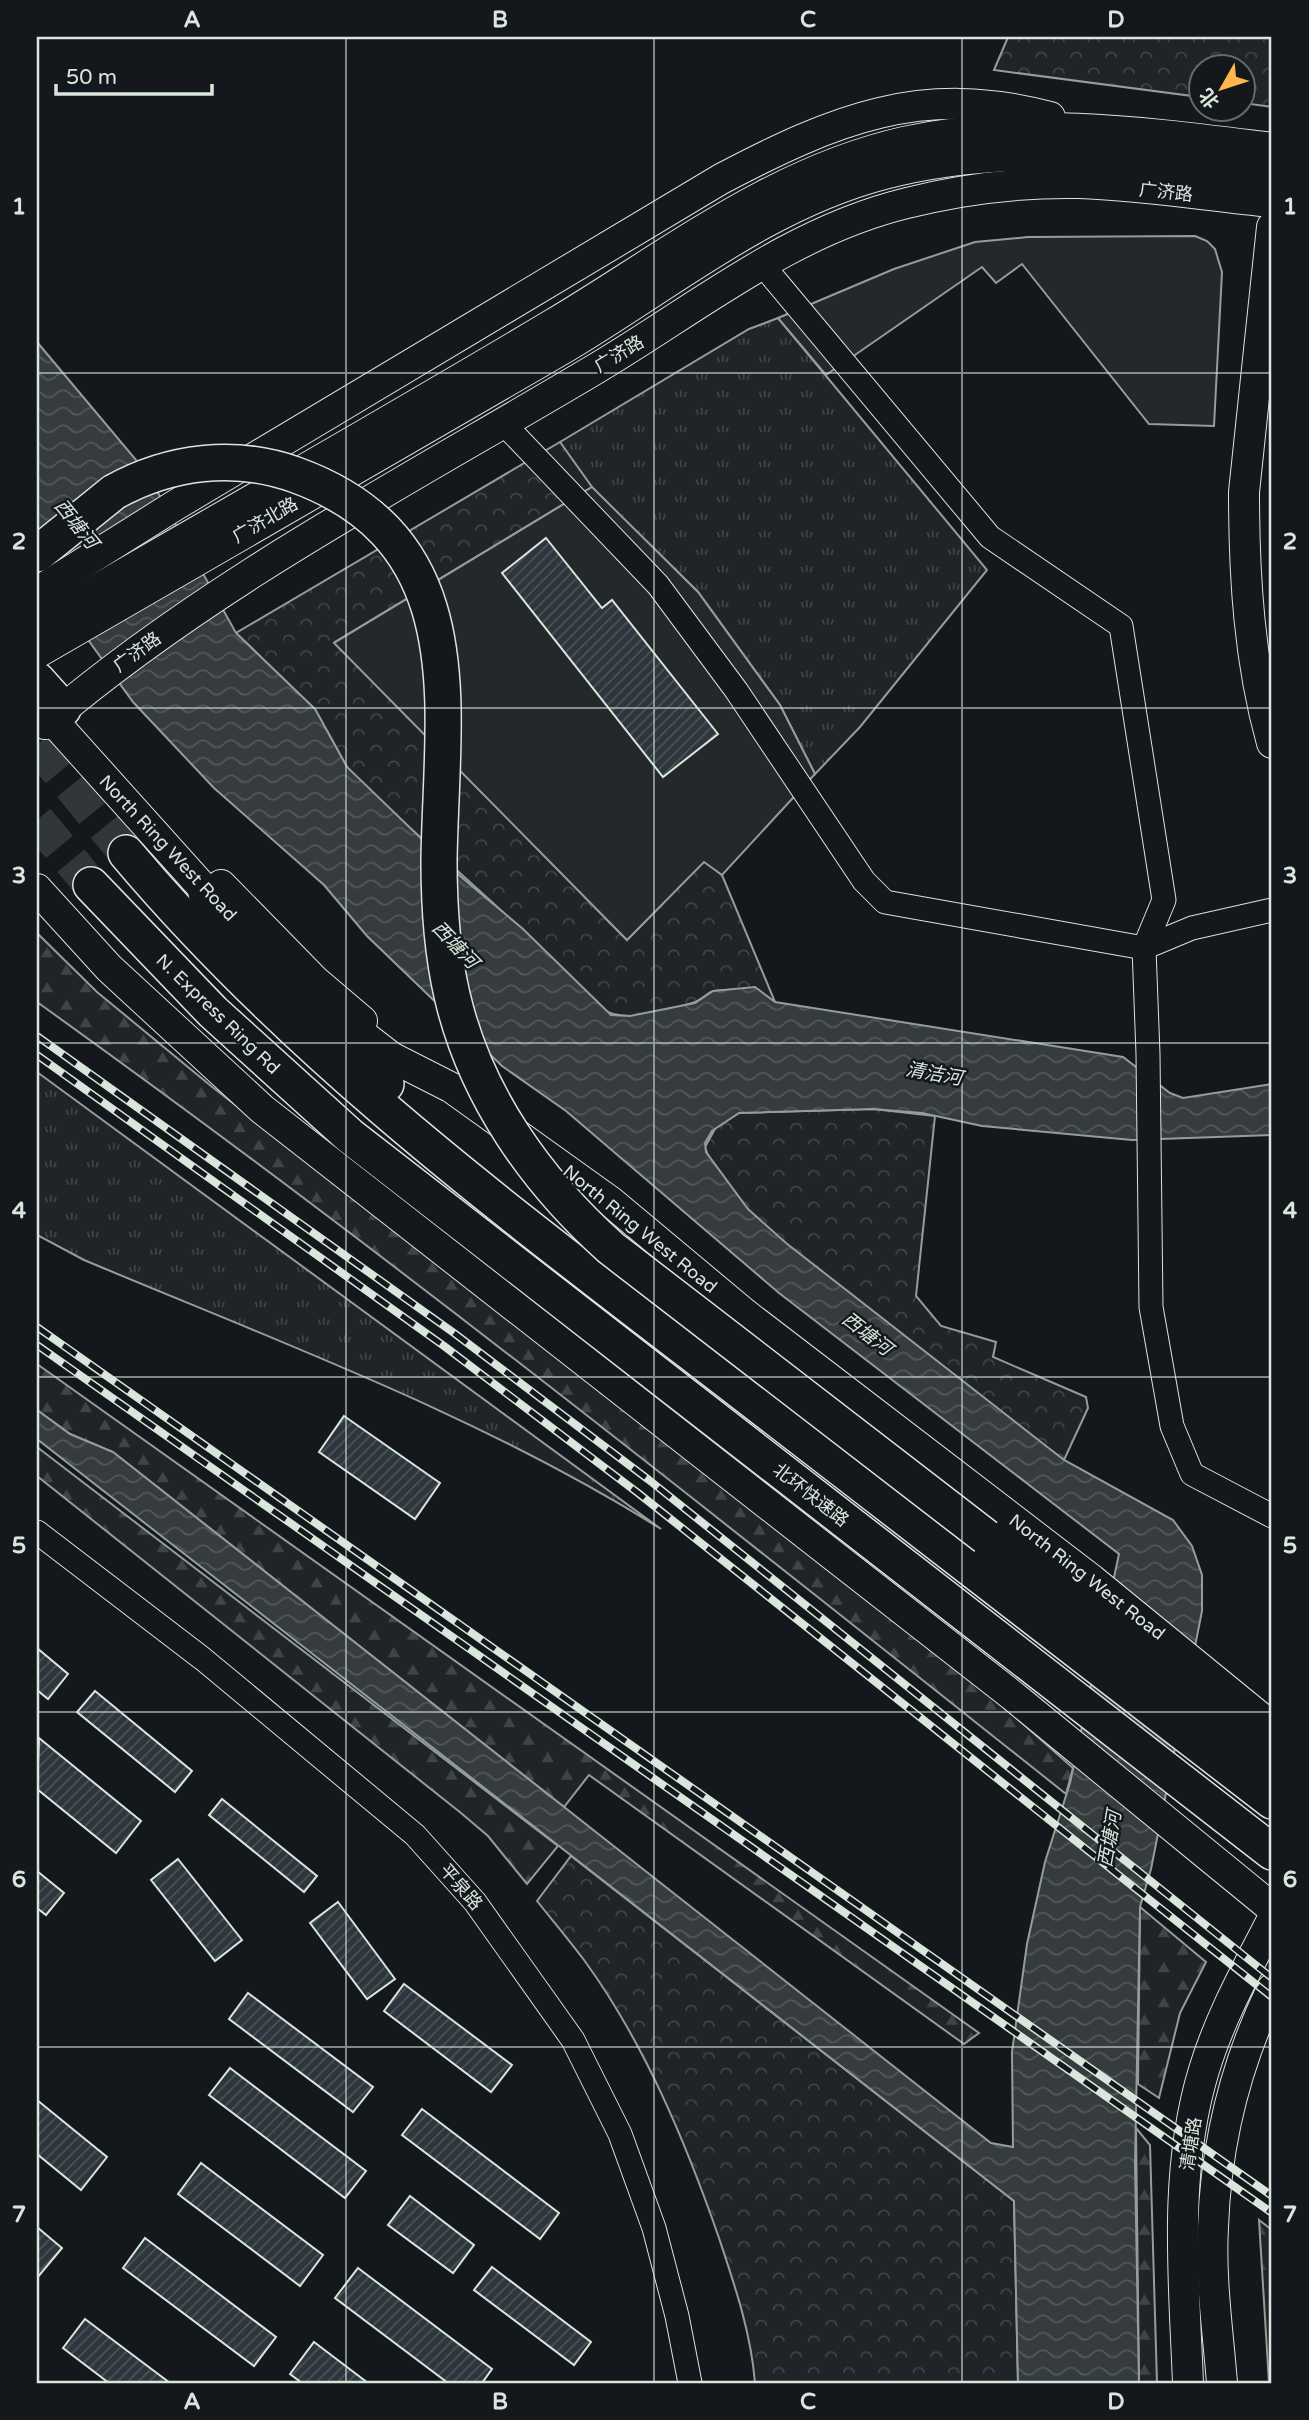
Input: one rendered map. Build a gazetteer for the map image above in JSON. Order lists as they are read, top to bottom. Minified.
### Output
{"streets":{"highway":["N. Express Ring Rd"],"main road":["广济路","广济北路","North Ring West Road","清塘路"],"street":["平泉路"]},"crossings":[["广济路","广济北路"],["广济路","North Ring West Road"]],"water":["西塘河","清洁河"],"scale_bar":"50 m","north":"bottom left","grid":{"columns":["A","B","C","D"],"rows":["1","2","3","4","5","6","7"]}}
